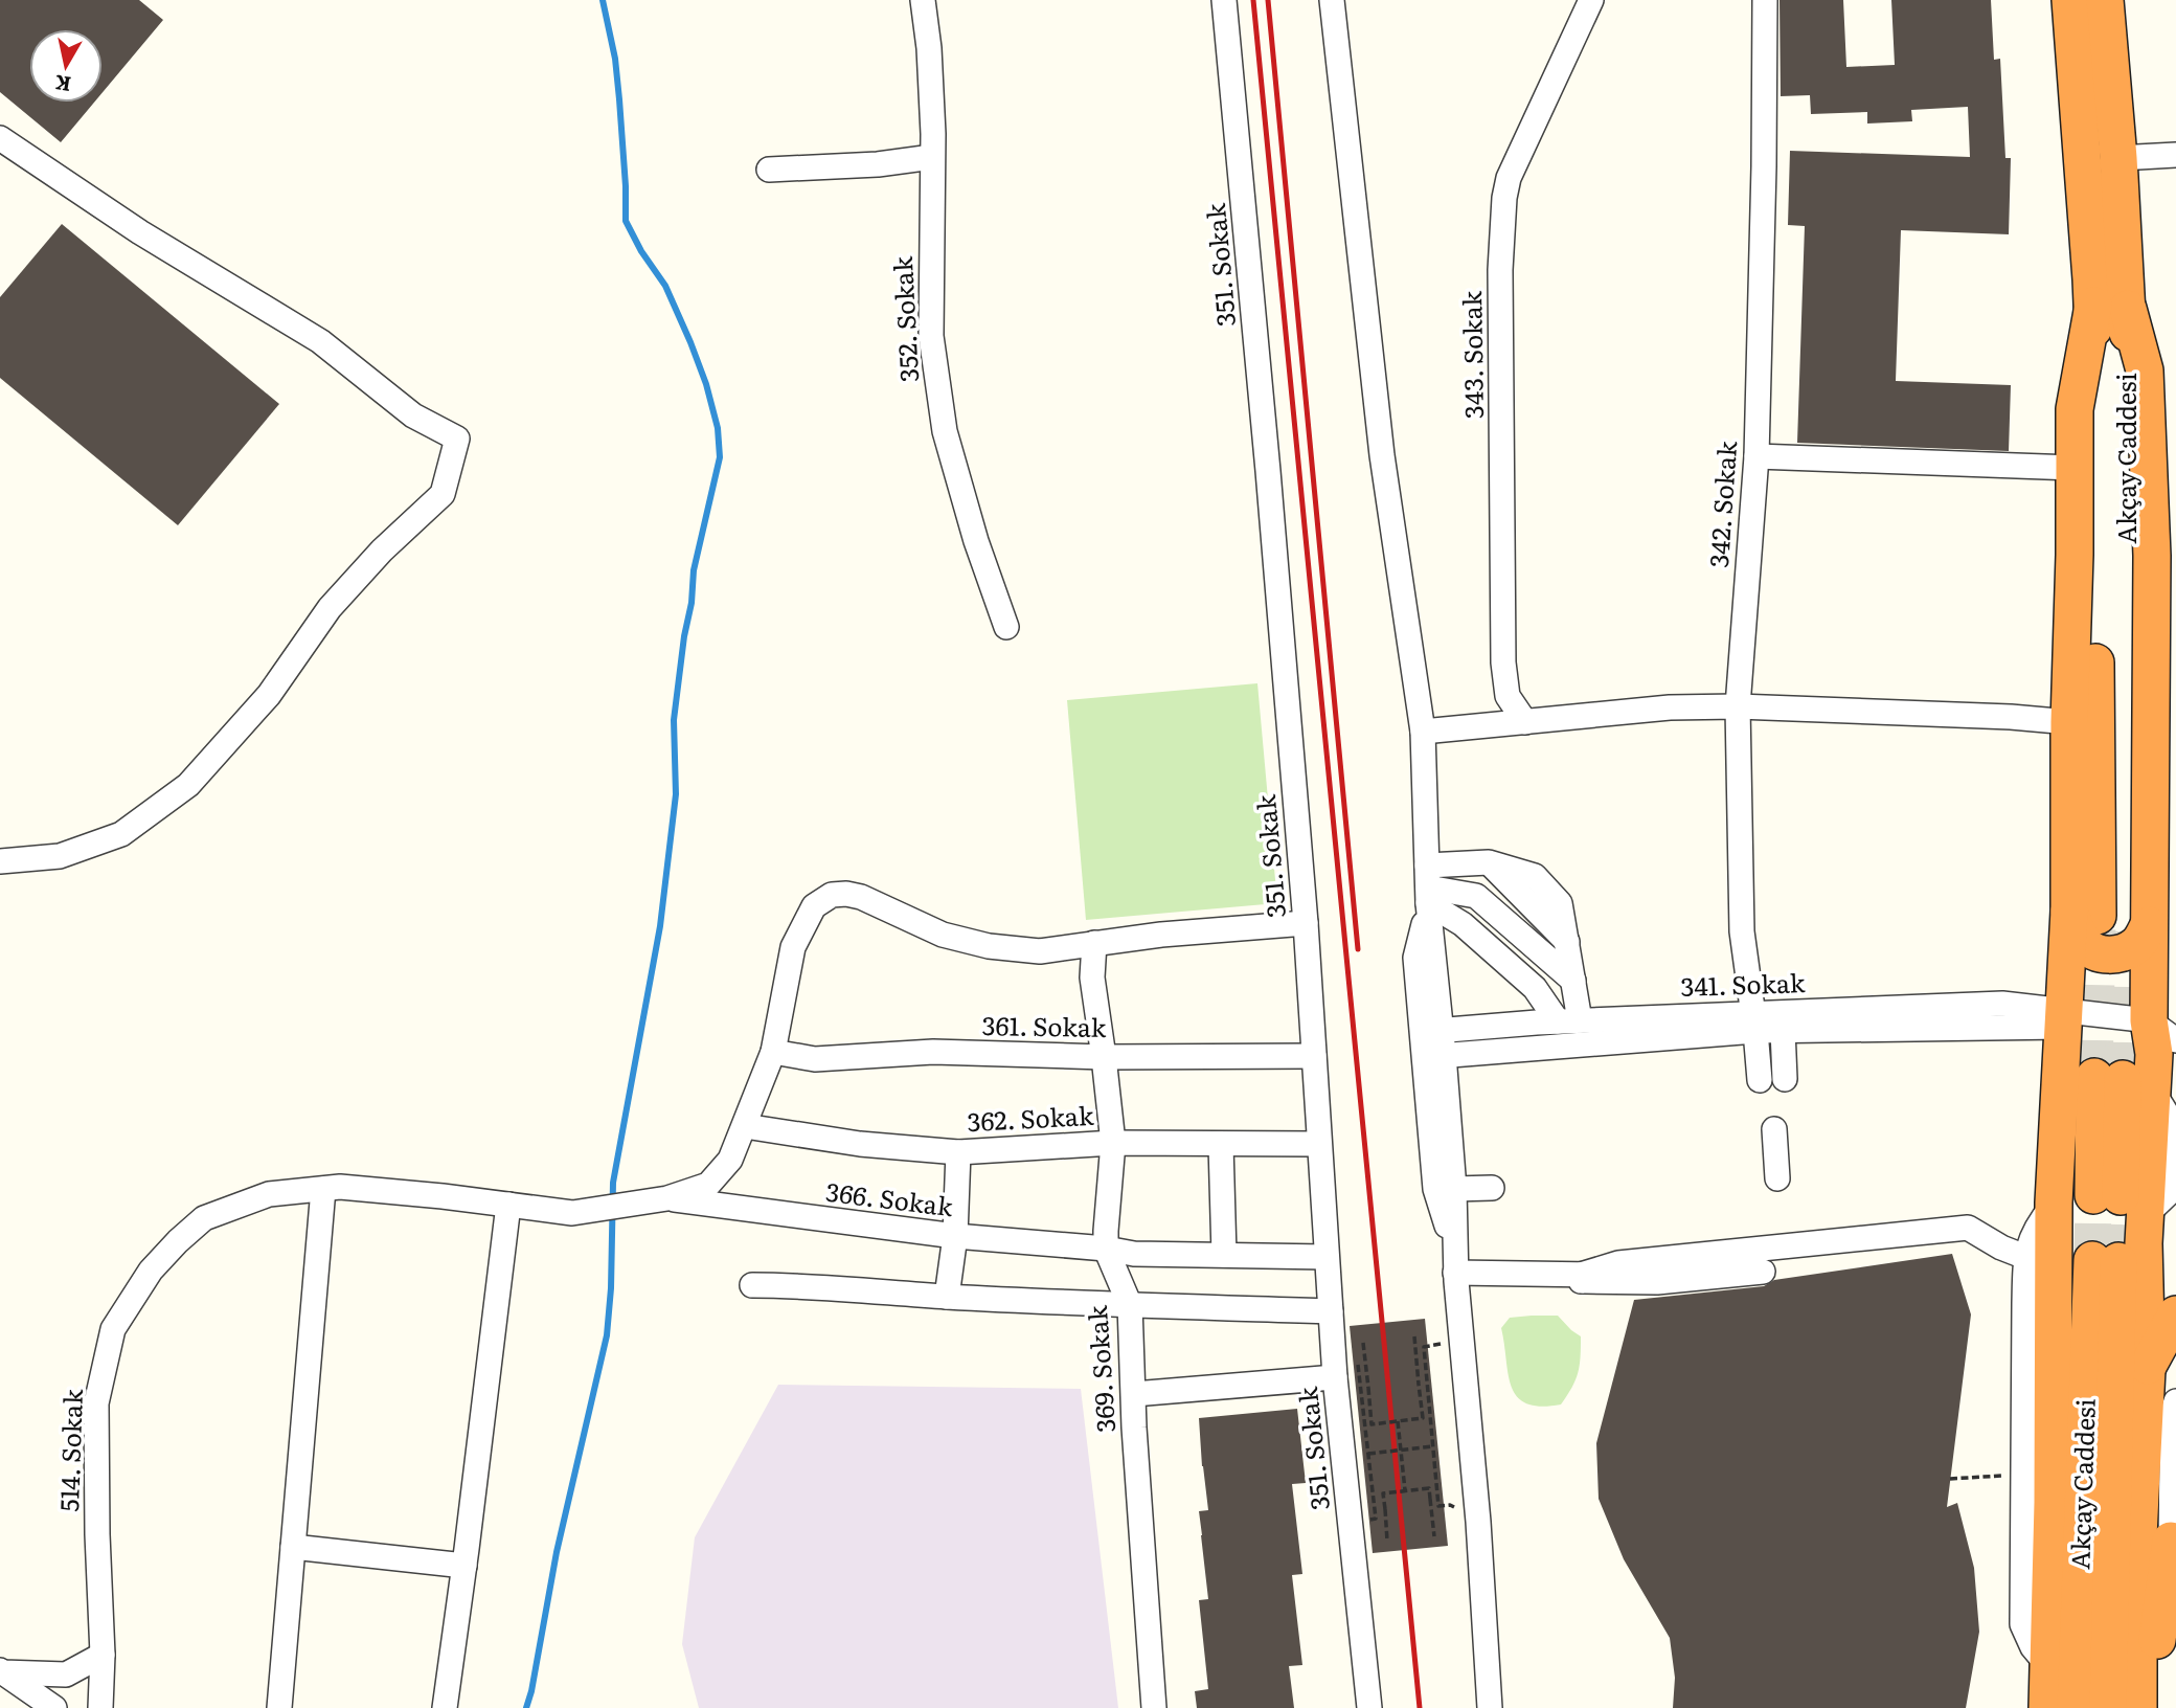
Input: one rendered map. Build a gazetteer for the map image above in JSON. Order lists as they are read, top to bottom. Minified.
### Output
{"streets":{"highway":["Akçay Caddesi"],"street":["351. Sokak","352. Sokak","343. Sokak","342. Sokak","341. Sokak","361. Sokak","362. Sokak","366. Sokak","369. Sokak","514. Sokak"]},"crossings":[["351. Sokak","361. Sokak"],["351. Sokak","362. Sokak"],["351. Sokak","366. Sokak"],["342. Sokak","341. Sokak"],["361. Sokak","369. Sokak"],["362. Sokak","369. Sokak"],["366. Sokak","369. Sokak"],["366. Sokak","514. Sokak"]],"north":"bottom"}
